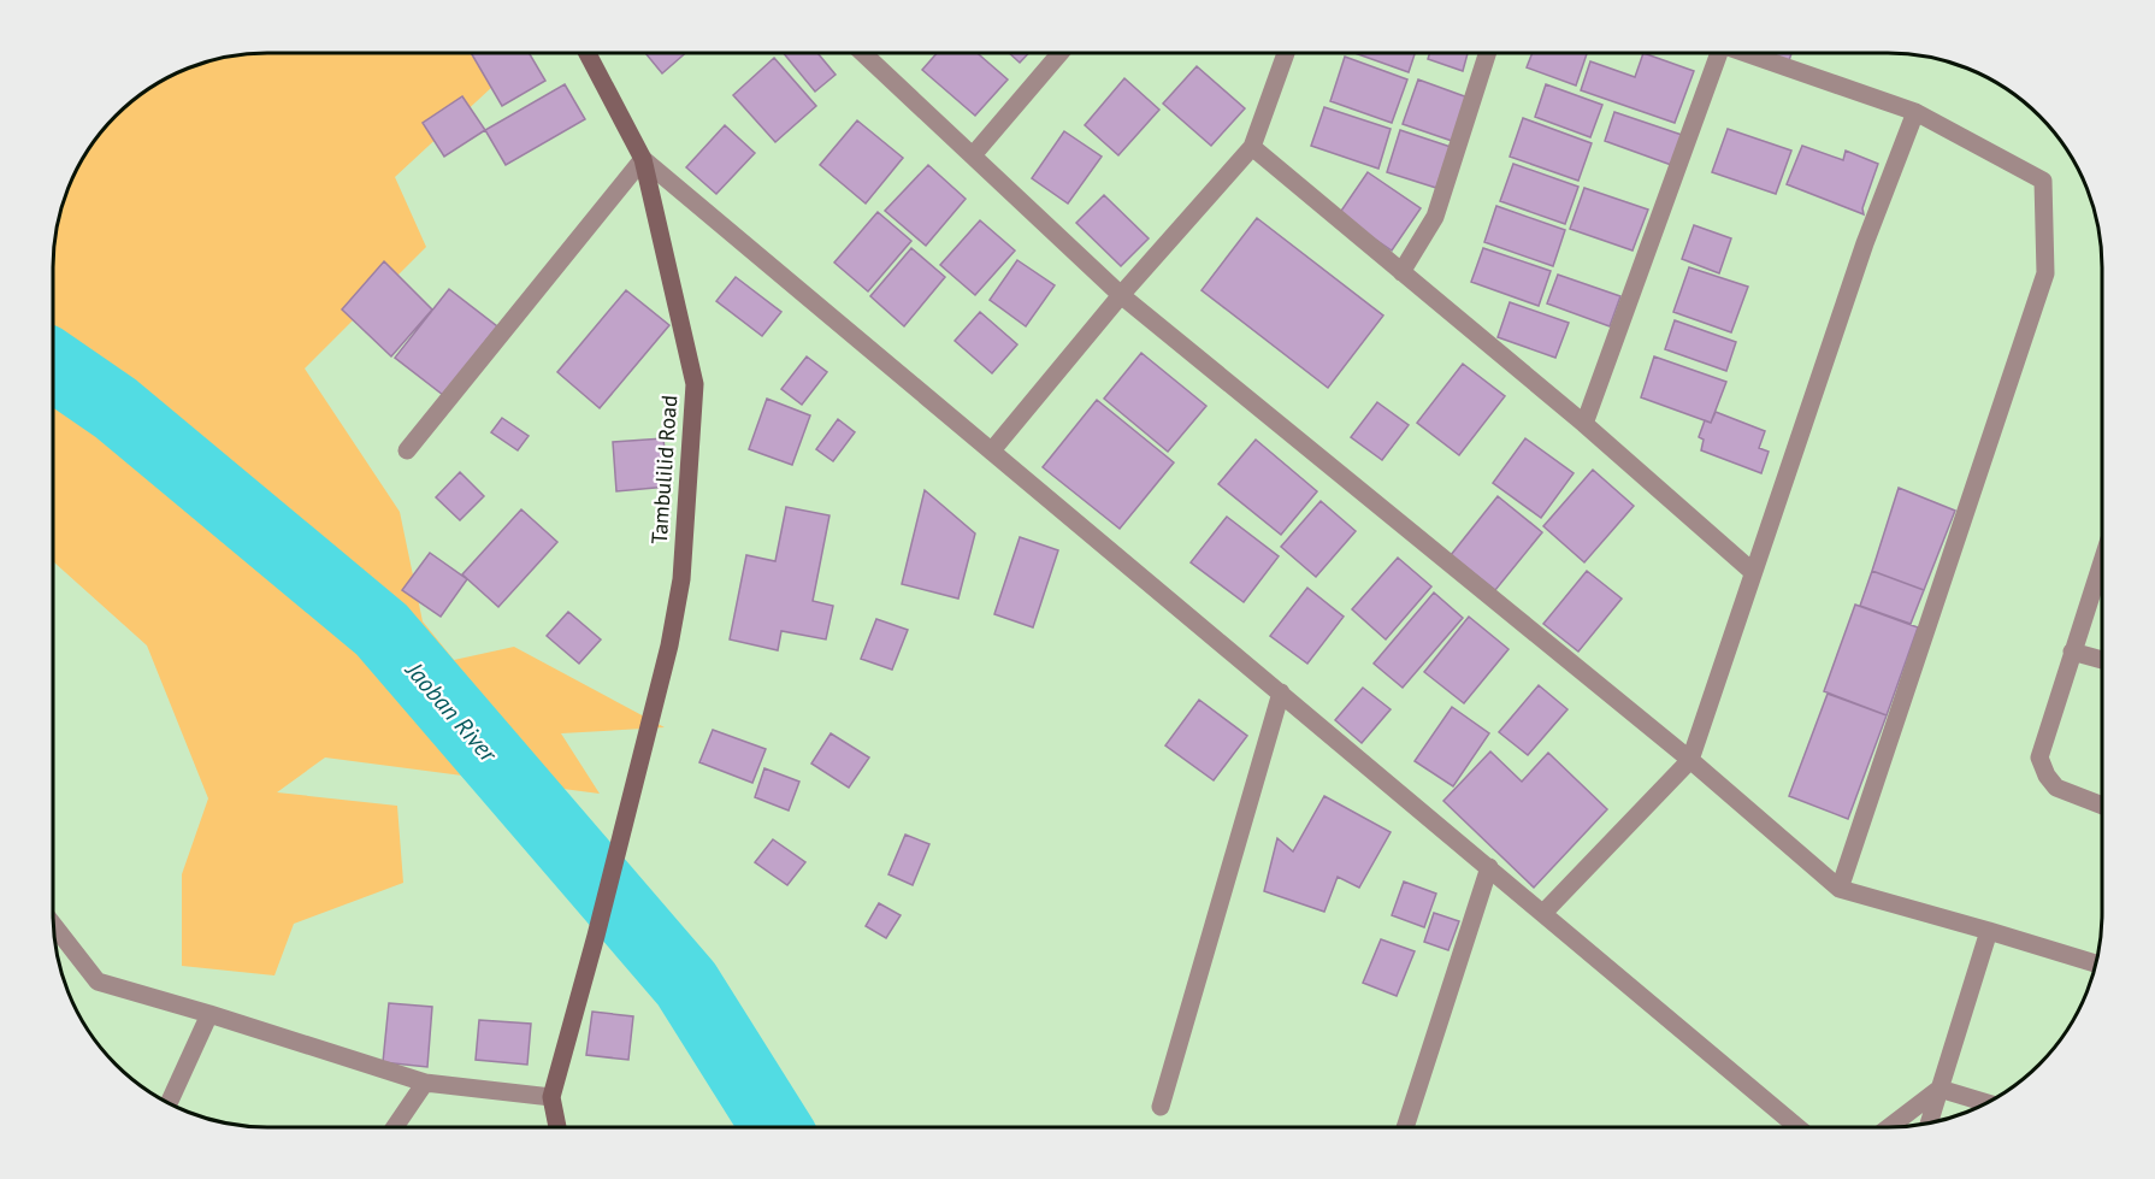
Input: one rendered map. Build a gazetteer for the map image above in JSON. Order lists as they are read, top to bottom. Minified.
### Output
{"streets":{"street":["Tambulilid Road"]},"water":["Jaoban River"]}
